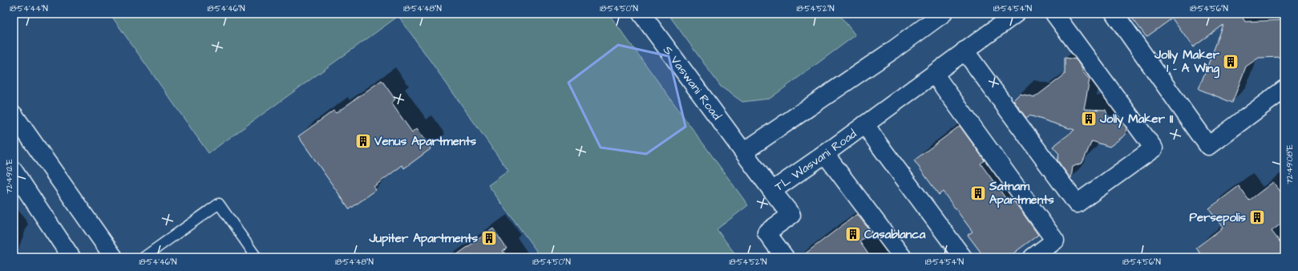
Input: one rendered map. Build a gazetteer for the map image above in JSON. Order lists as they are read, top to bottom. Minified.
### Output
{"streets":{"street":["S Vaswani Road","TL Wasvani Road"]},"crossings":[["S Vaswani Road","TL Wasvani Road"]],"places":{"building":["Jolly Maker 1 - A Wing","Jolly Maker II","Venus Apartments","Satnam Apartments","Persepolis","Casablanca","Jupiter Apartments"]},"coordinates":["18°54'44\"N","18°54'46\"N","18°54'48\"N","18°54'50\"N","18°54'52\"N","18°54'54\"N","18°54'56\"N","72°49'08\"E","72°49'12\"E"]}
